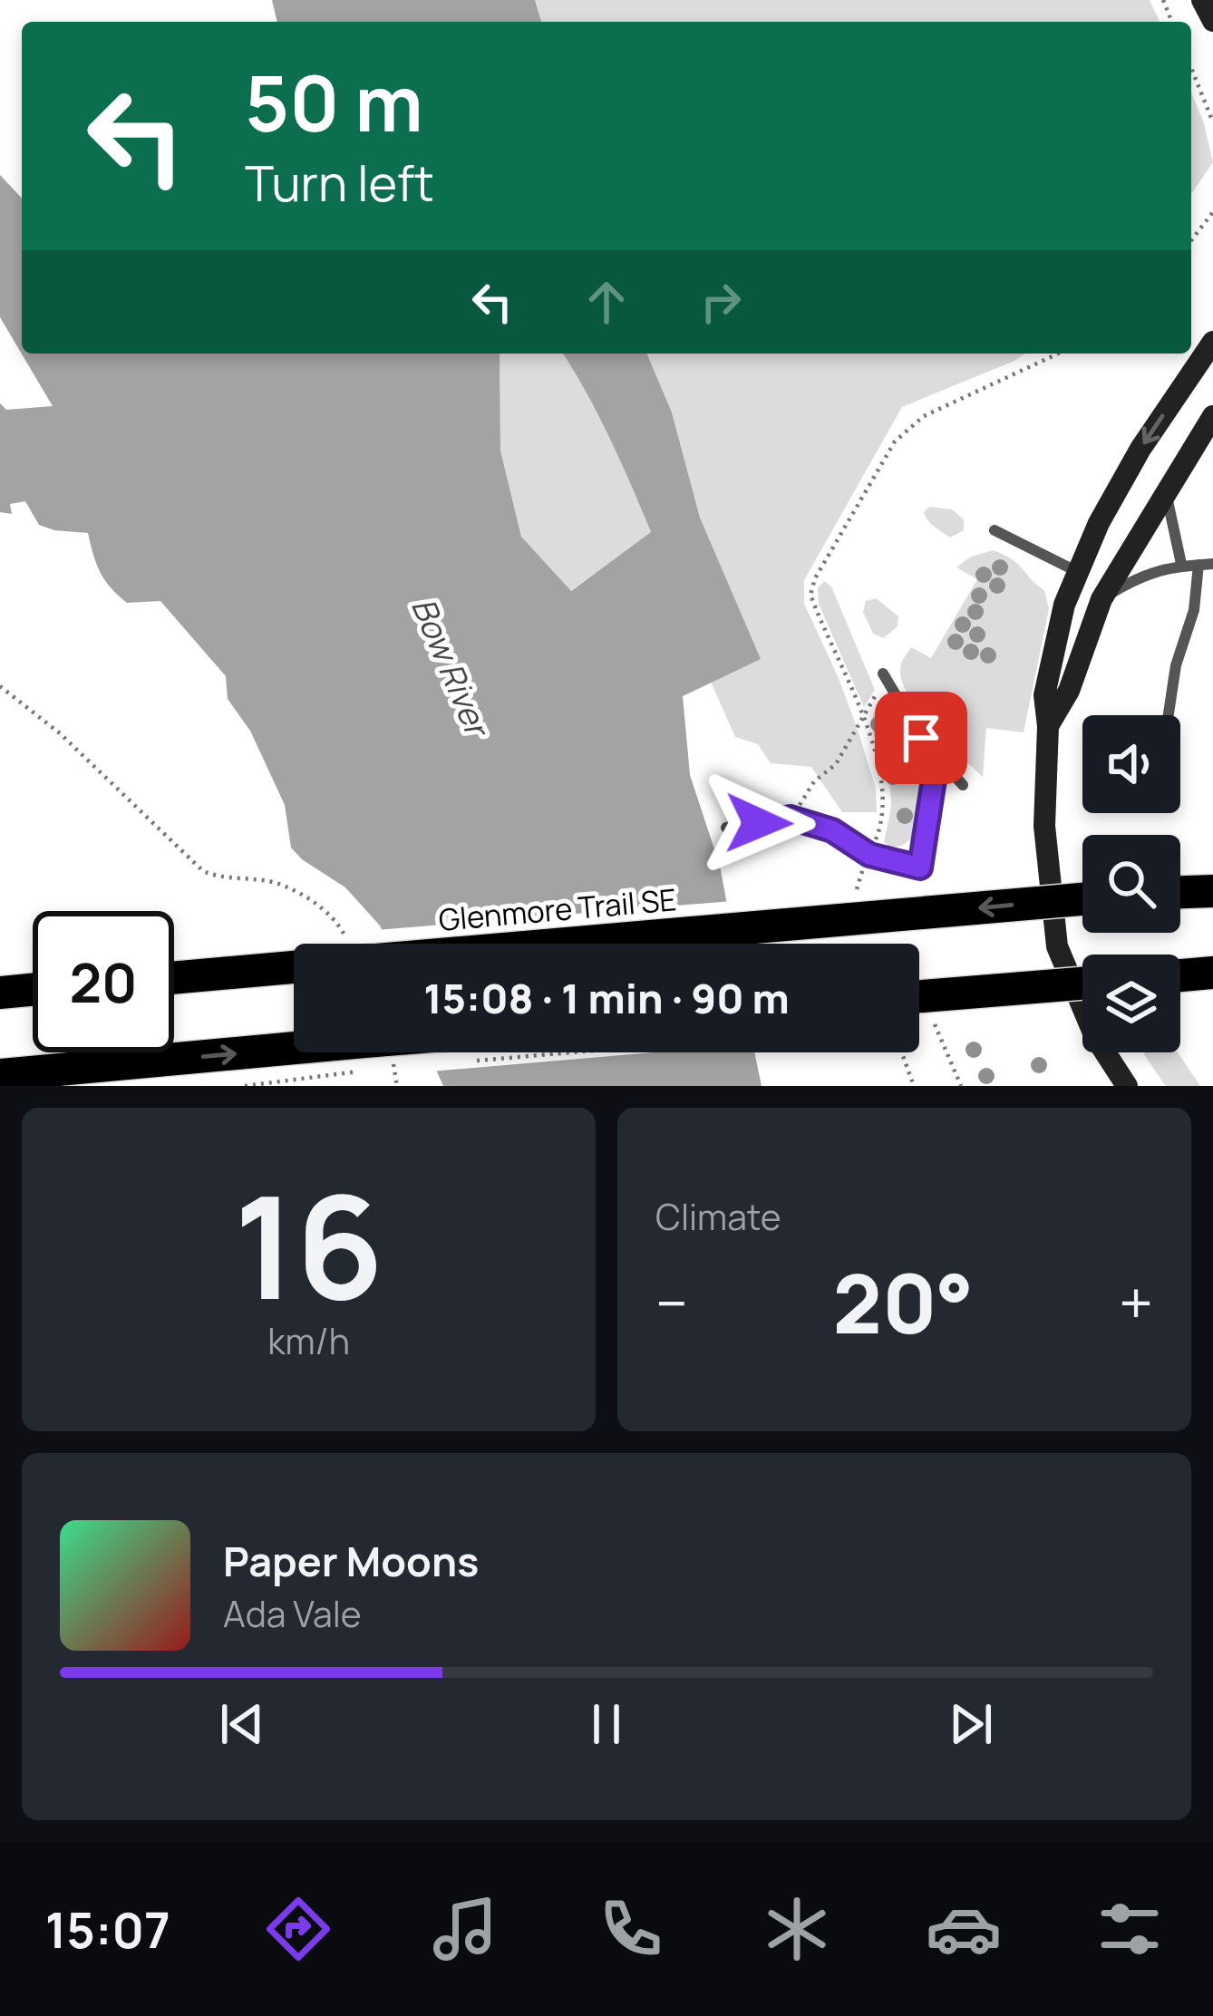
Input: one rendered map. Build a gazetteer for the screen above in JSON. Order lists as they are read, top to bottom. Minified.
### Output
{"streets":{"highway":["Glenmore Trail SE"]},"one_way":["Glenmore Trail SE"],"water":["Bow River"],"page":{"turn":["50 m","Turn left"],"limit":"20","trip":"15:08 · 1 min · 90 m","tile":[["16","km/h"],"Climate"],"heat":["−","20°","+"],"song":["Paper Moons","Ada Vale"],"tabs":"15:07"}}
